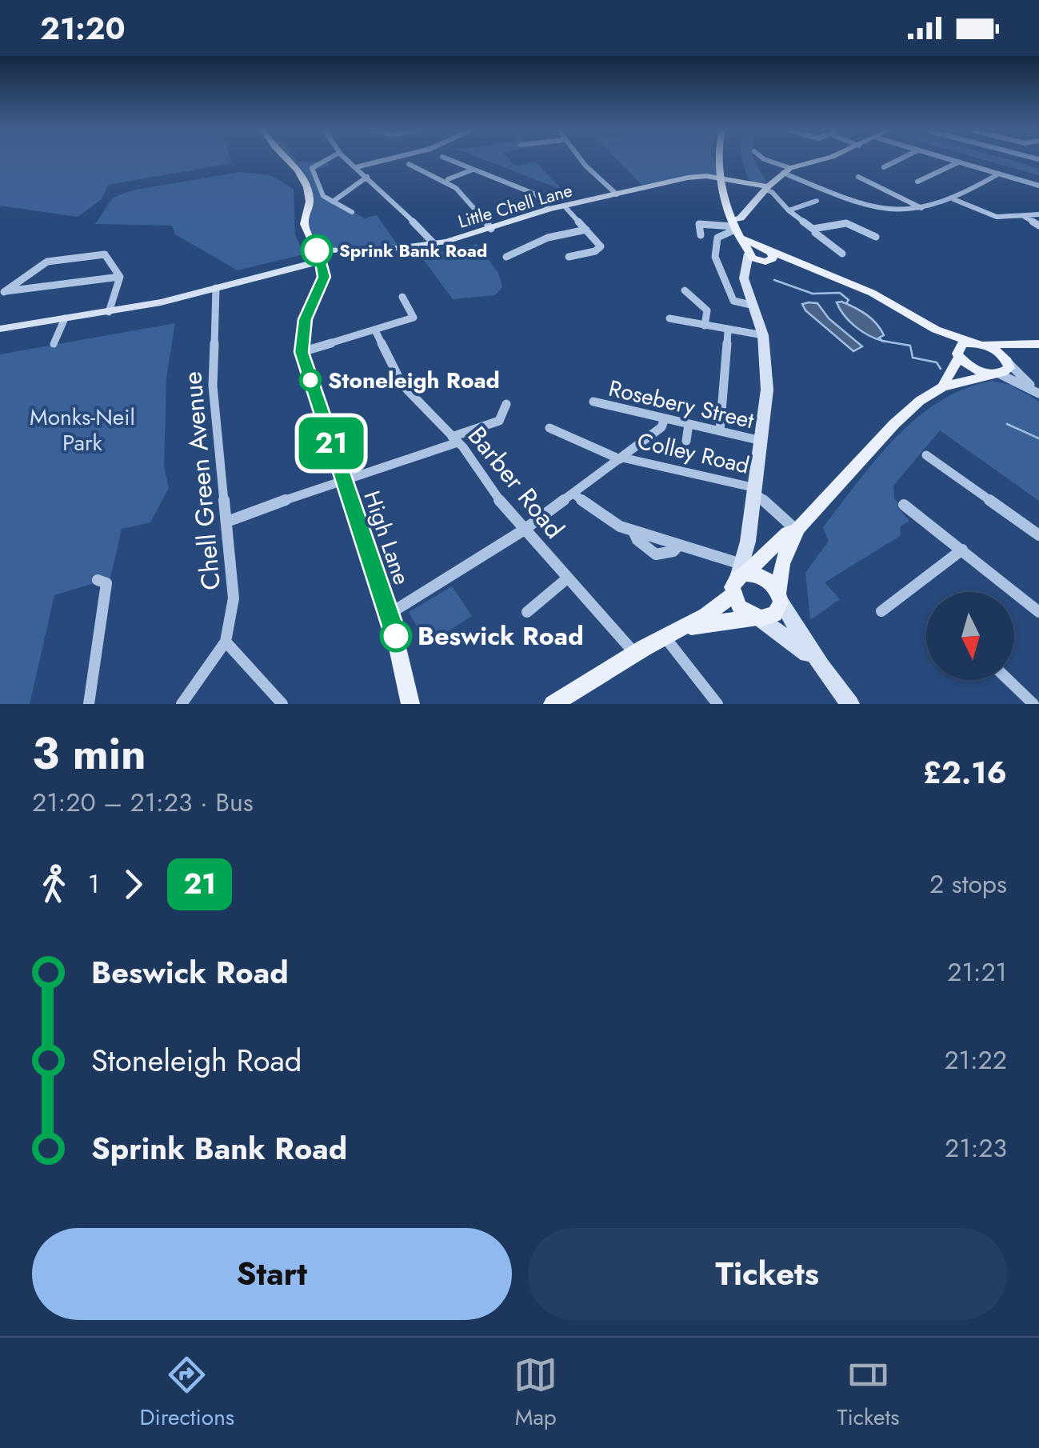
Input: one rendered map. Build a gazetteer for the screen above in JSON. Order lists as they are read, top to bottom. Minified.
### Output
{"streets":{"main road":["High Lane"],"street":["Little Chell Lane","Rosebery Street","Colley Road","Chell Green Avenue","Barber Road"]},"crossings":[["Little Chell Lane","High Lane"]],"parks":["Monks-Neil Park"],"places":["Sprink Bank Road","Stoneleigh Road","Beswick Road"],"lines":["bus line 21"],"north":"bottom","page":{"status":"21:20","on_map":"21","heading":["3 min","21:20 – 21:23 · Bus","£2.16"],"legs":["1","21","2 stops"],"list":[{"name":"Beswick Road","value":"21:21"},{"name":"Stoneleigh Road","value":"21:22"},{"name":"Sprink Bank Road","value":"21:23"}],"buttons":["Start","Tickets"],"tabs":["Directions","Map","Tickets"]}}
